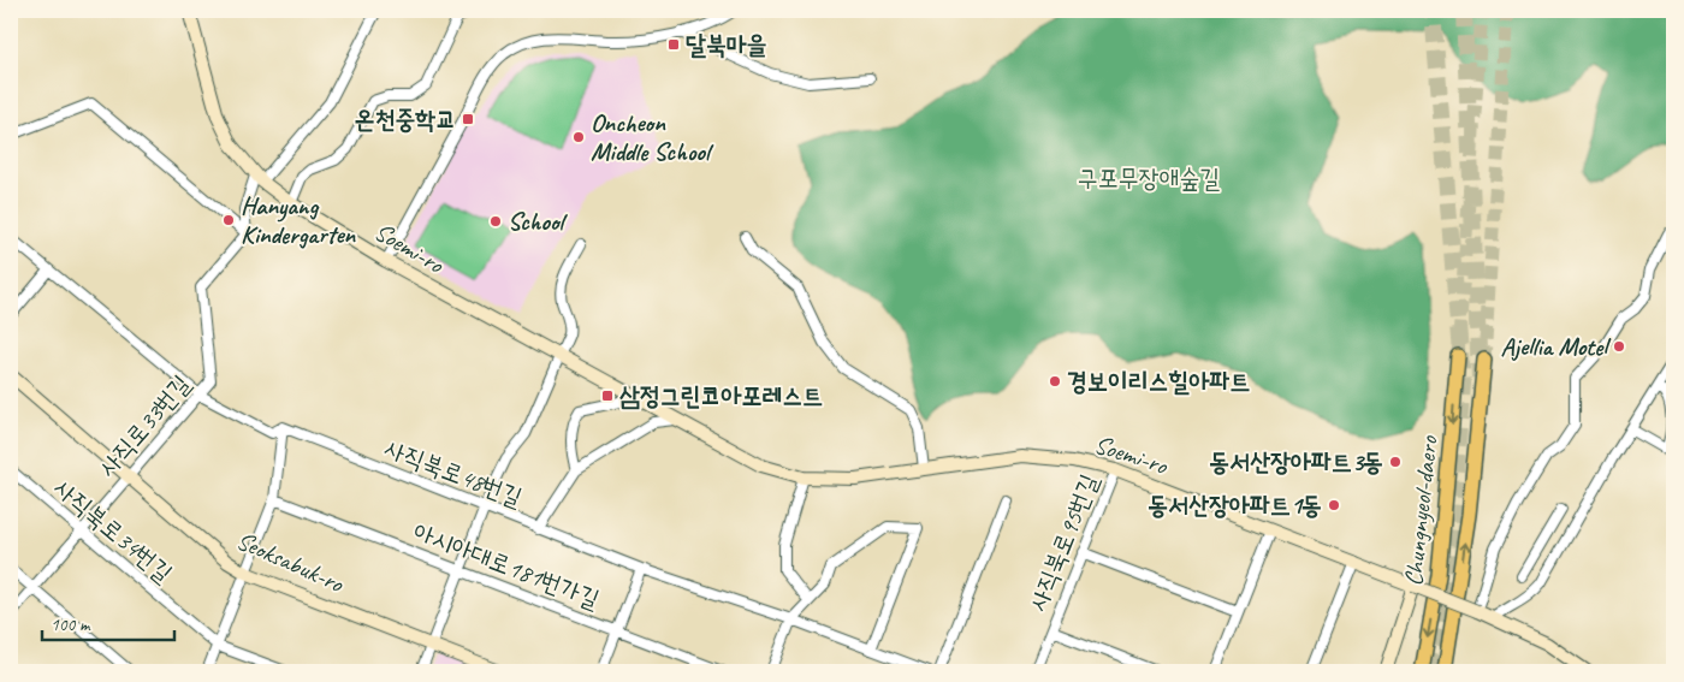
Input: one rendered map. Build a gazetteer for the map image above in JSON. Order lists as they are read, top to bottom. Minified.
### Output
{"streets":{"main road":["Soemi-ro","Chungnyeol-daero","Seoksabuk-ro"],"street":["사직로33번길","사직북로48번길","사직북로34번길","사직북로95번길","아시아대로181번가길"]},"crossings":[["Soemi-ro","사직북로95번길"],["사직로33번길","사직북로48번길"],["사직로33번길","사직북로34번길"],["사직로33번길","Seoksabuk-ro"]],"parks":["구포무장애숲길"],"places":{"transit":["달북마을","온천중학교","삼정그린코아포레스트"],"other":["Oncheon Middle School","Hanyang Kindergarten","School","Ajellia Motel","경보이리스힐아파트","동서산장아파트3동","동서산장아파트1동"]},"scale_bar":"100 m"}
